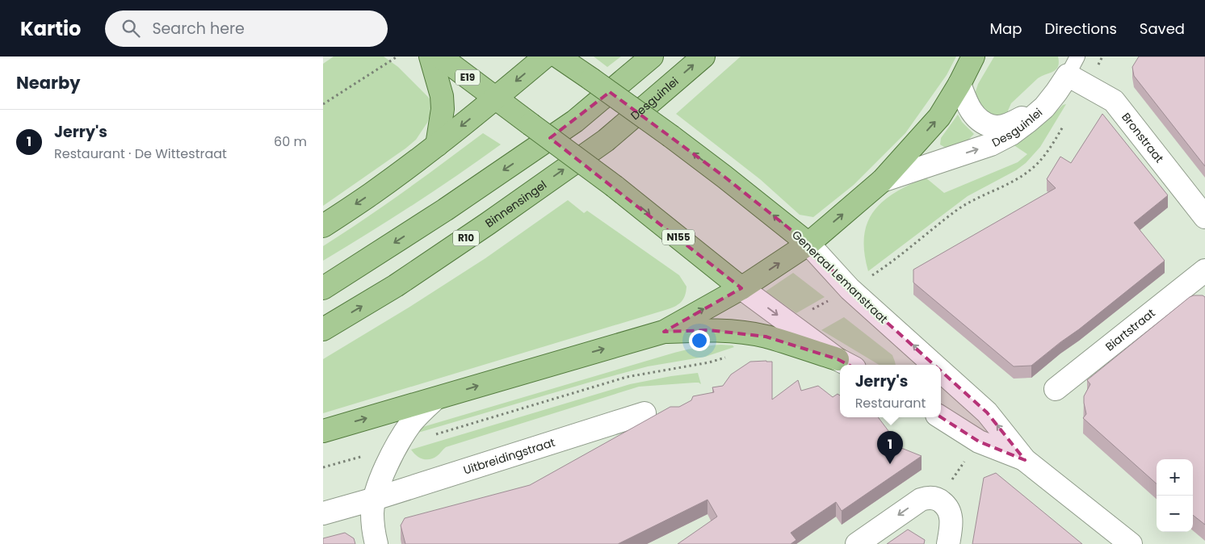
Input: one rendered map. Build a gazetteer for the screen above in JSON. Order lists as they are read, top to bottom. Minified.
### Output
{"streets":{"main road":["E19","Desguinlei","Binnensingel","N155","R10","Generaal Lemanstraat"],"street":["Bronstraat","Biartstraat","Uitbreidingstraat"]},"crossings":[["E19","N155"],["Desguinlei","Binnensingel"]],"page":{"header":"Kartio","search":"Search here","nav":["Map","Directions","Saved"],"heading":"Nearby","list":[{"mark":"1","name":"Jerry's","note":"Restaurant · De Wittestraat","value":"60 m"}],"popup":["Jerry's","Restaurant"],"pins":"1","map_buttons":["+","−"]}}
